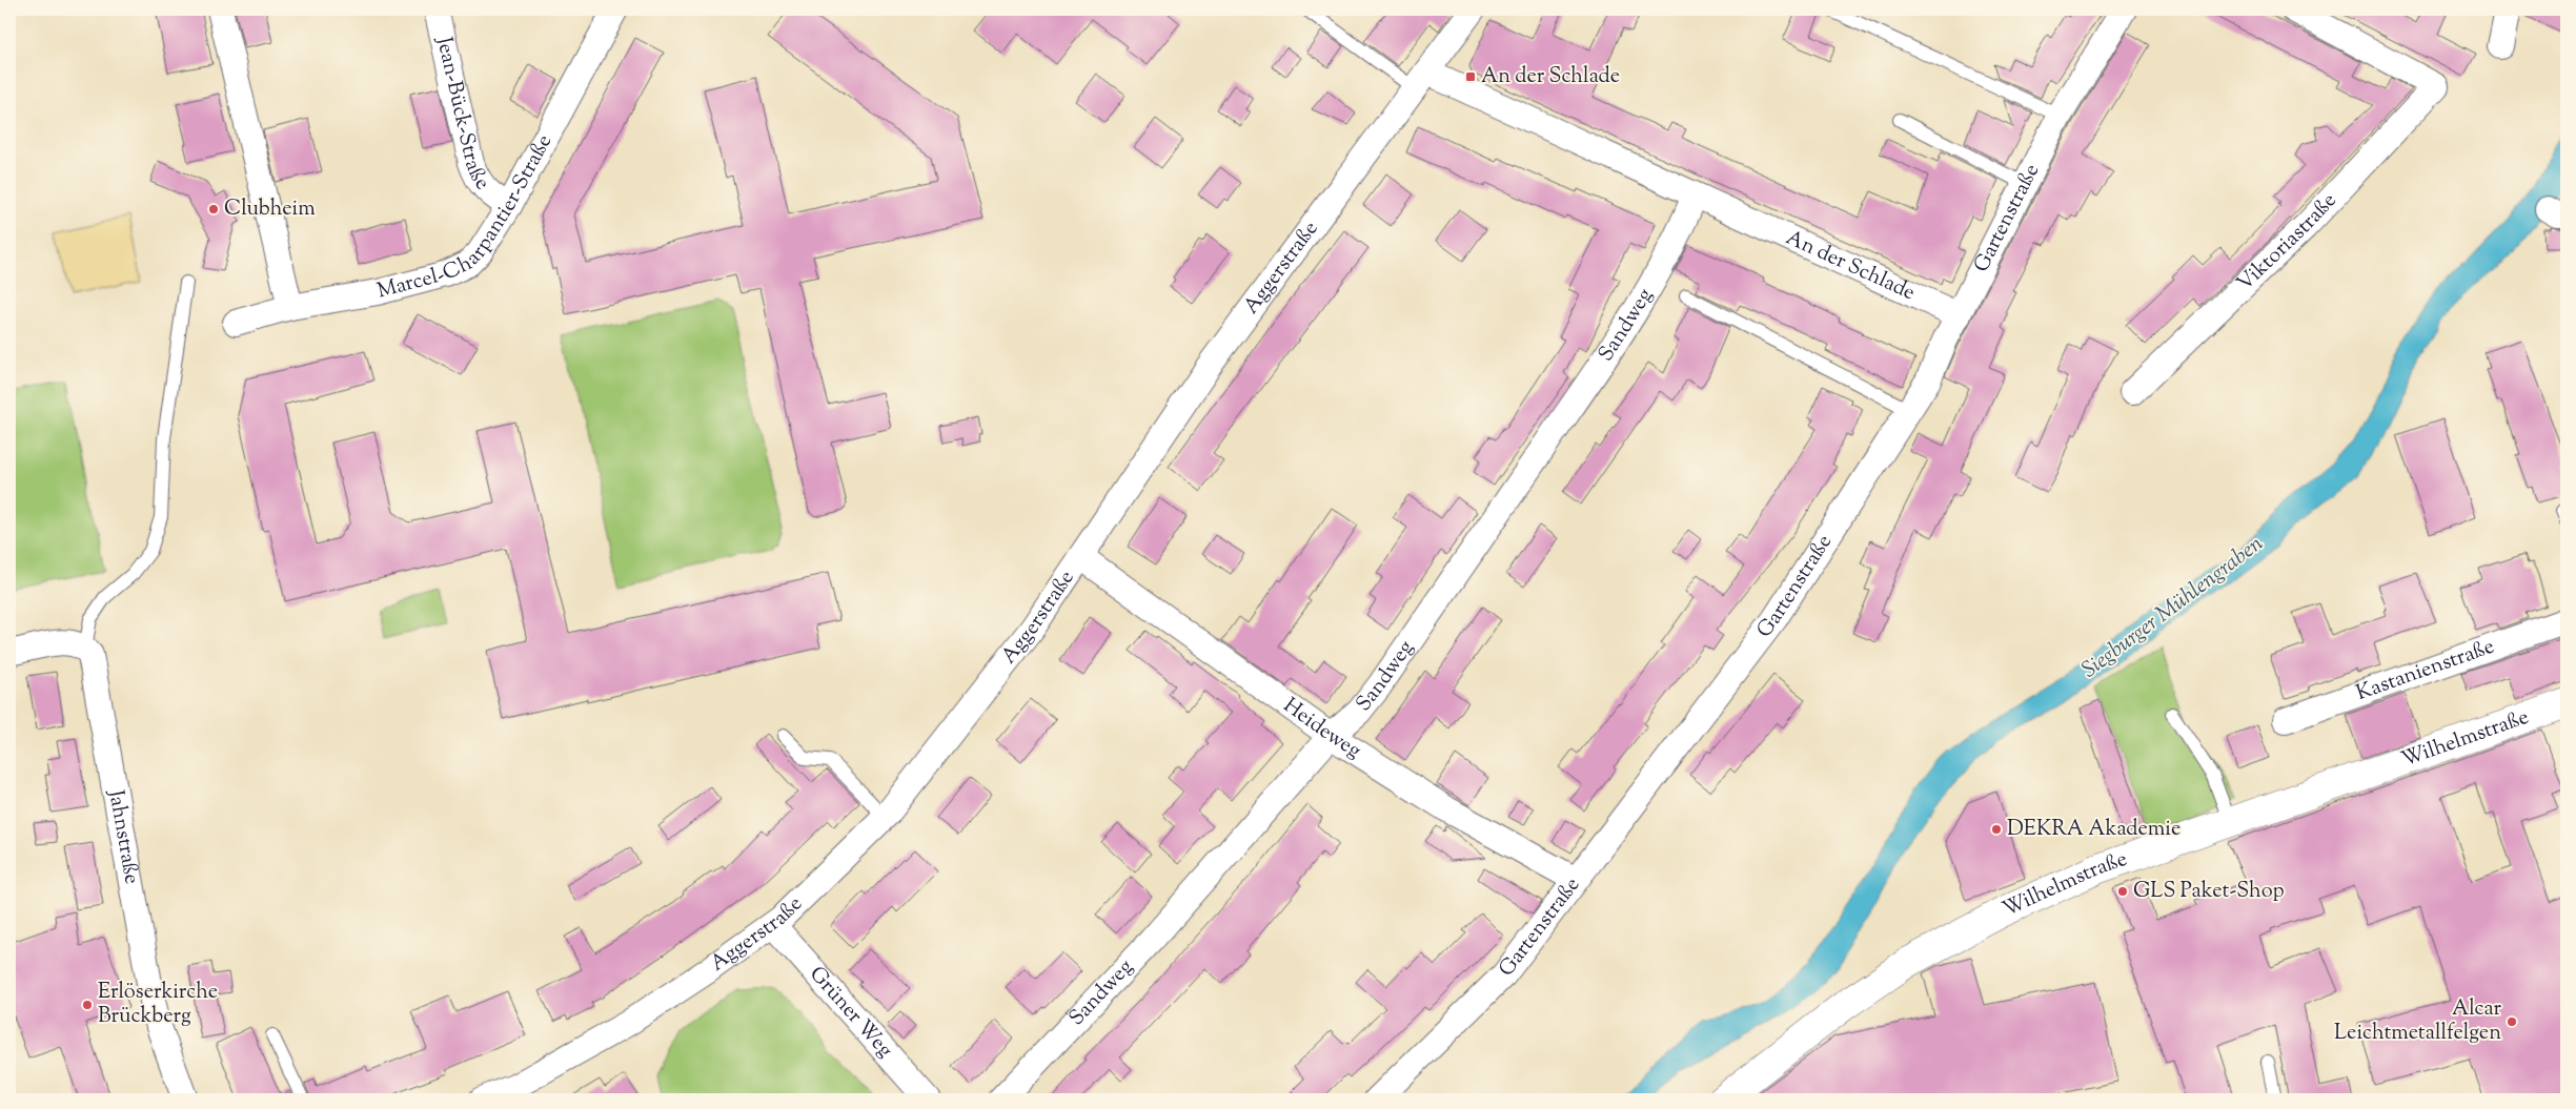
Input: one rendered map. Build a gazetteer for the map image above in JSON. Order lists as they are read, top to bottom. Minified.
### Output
{"streets":{"main road":["Wilhelmstraße"],"street":["Jean-Bück-Straße","Marcel-Charpantier-Straße","Gartenstraße","Viktoriastraße","An der Schlade","Aggerstraße","Sandweg","Kastanienstraße","Heideweg","Jahnstraße","Grüner Weg"]},"crossings":[["Jean-Bück-Straße","Marcel-Charpantier-Straße"],["Gartenstraße","An der Schlade"],["Gartenstraße","Heideweg"],["An der Schlade","Aggerstraße"],["An der Schlade","Sandweg"],["Aggerstraße","Heideweg"],["Aggerstraße","Grüner Weg"],["Sandweg","Heideweg"]],"water":["Siegburger Mühlengraben"],"places":{"transit":["An der Schlade"],"other":["Clubheim","DEKRA Akademie","GLS Paket-Shop","Erlöserkirche Brückberg","Alcar Leichtmetallfelgen"]}}
